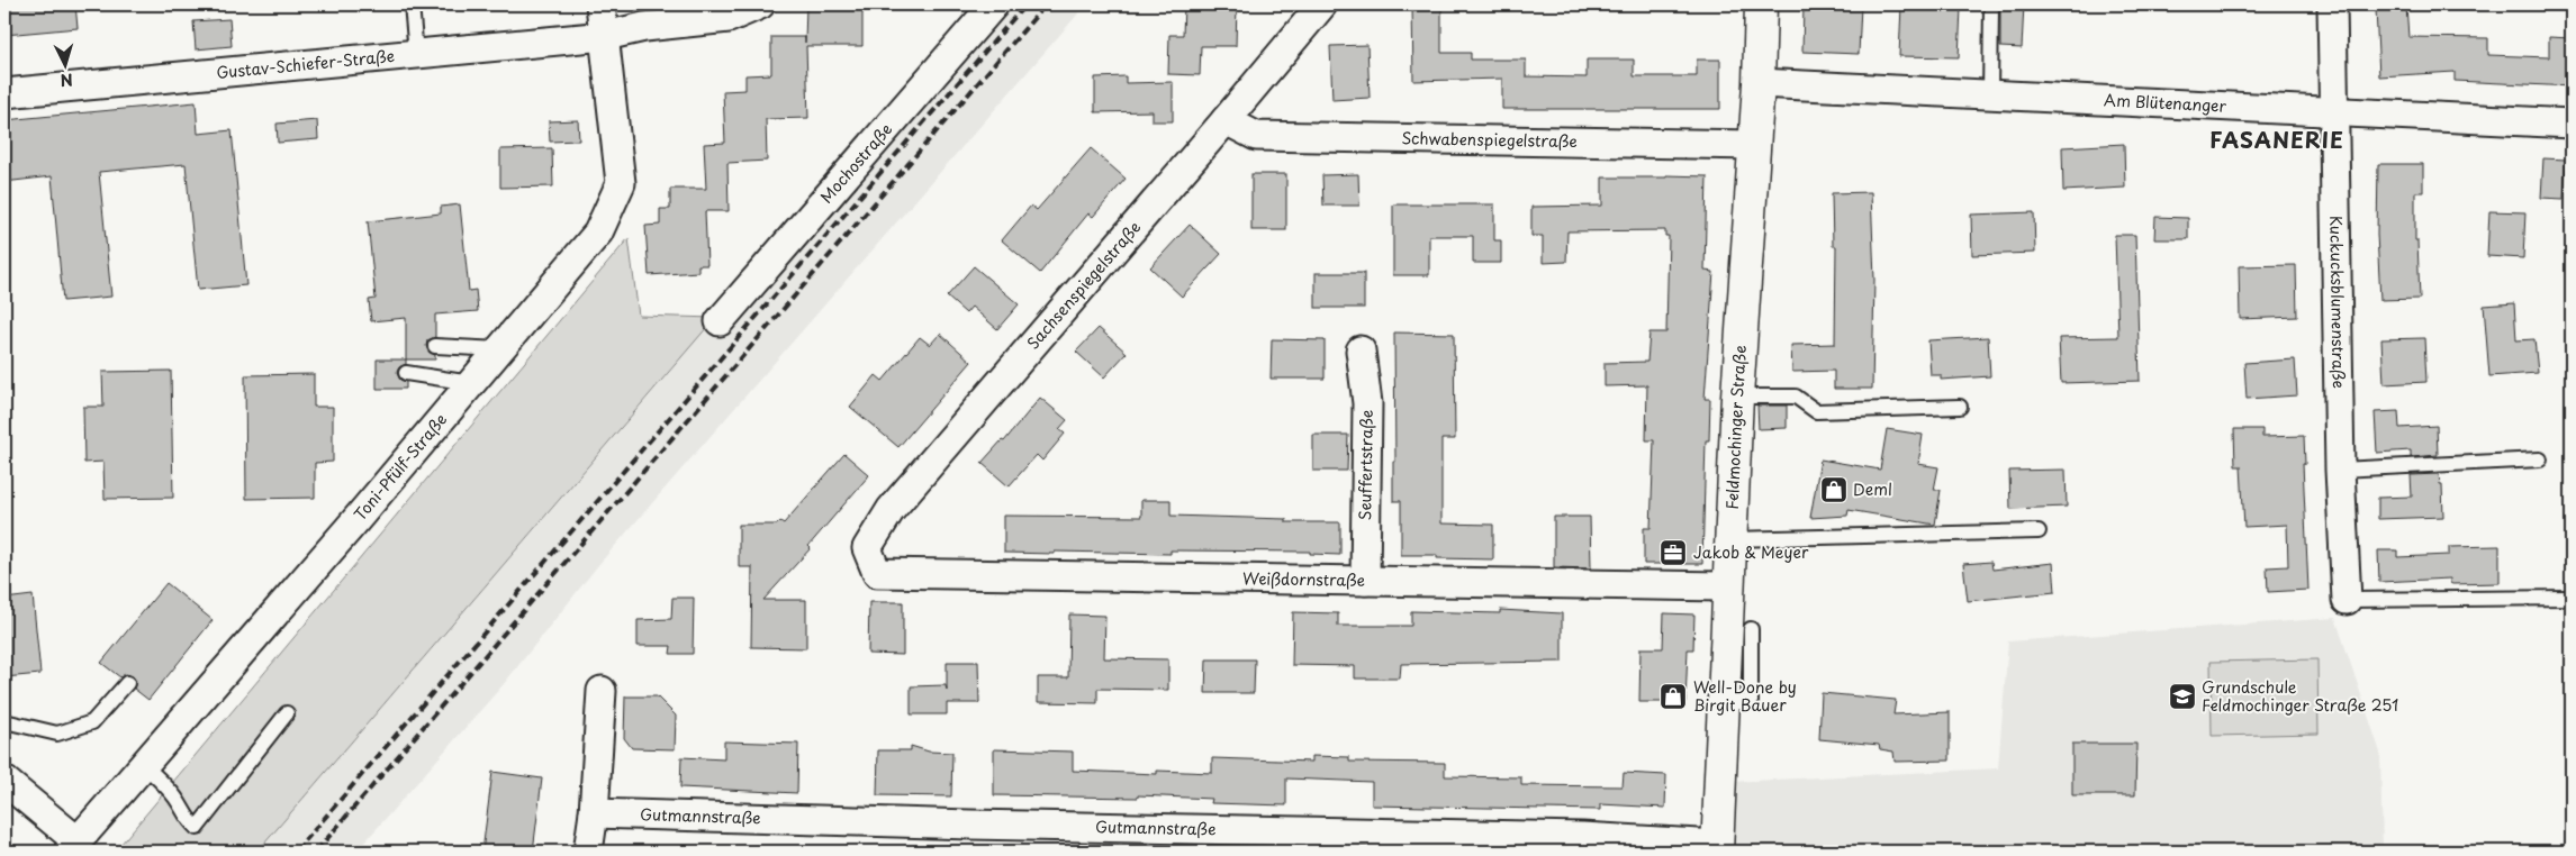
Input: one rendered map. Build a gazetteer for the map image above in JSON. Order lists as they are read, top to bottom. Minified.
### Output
{"streets":{"main road":["Feldmochinger Straße"],"street":["Gustav-Schiefer-Straße","Am Blütenanger","Schwabenspiegelstraße","Mochostraße","Sachsenspiegelstraße","Kuckucksblumenstraße","Seuffertstraße","Toni-Pfülf-Straße","Weißdornstraße","Gutmannstraße"]},"crossings":[["Gustav-Schiefer-Straße","Toni-Pfülf-Straße"],["Am Blütenanger","Kuckucksblumenstraße"],["Am Blütenanger","Feldmochinger Straße"],["Schwabenspiegelstraße","Sachsenspiegelstraße"],["Schwabenspiegelstraße","Feldmochinger Straße"],["Sachsenspiegelstraße","Weißdornstraße"],["Feldmochinger Straße","Weißdornstraße"],["Feldmochinger Straße","Gutmannstraße"],["Seuffertstraße","Weißdornstraße"]],"districts":["FASANERIE"],"places":{"shop":["Deml","Well-Done by Birgit Bauer"],"office":["Jakob & Meyer"],"school or university":["Grundschule Feldmochinger Straße 251"]},"north":"bottom"}
